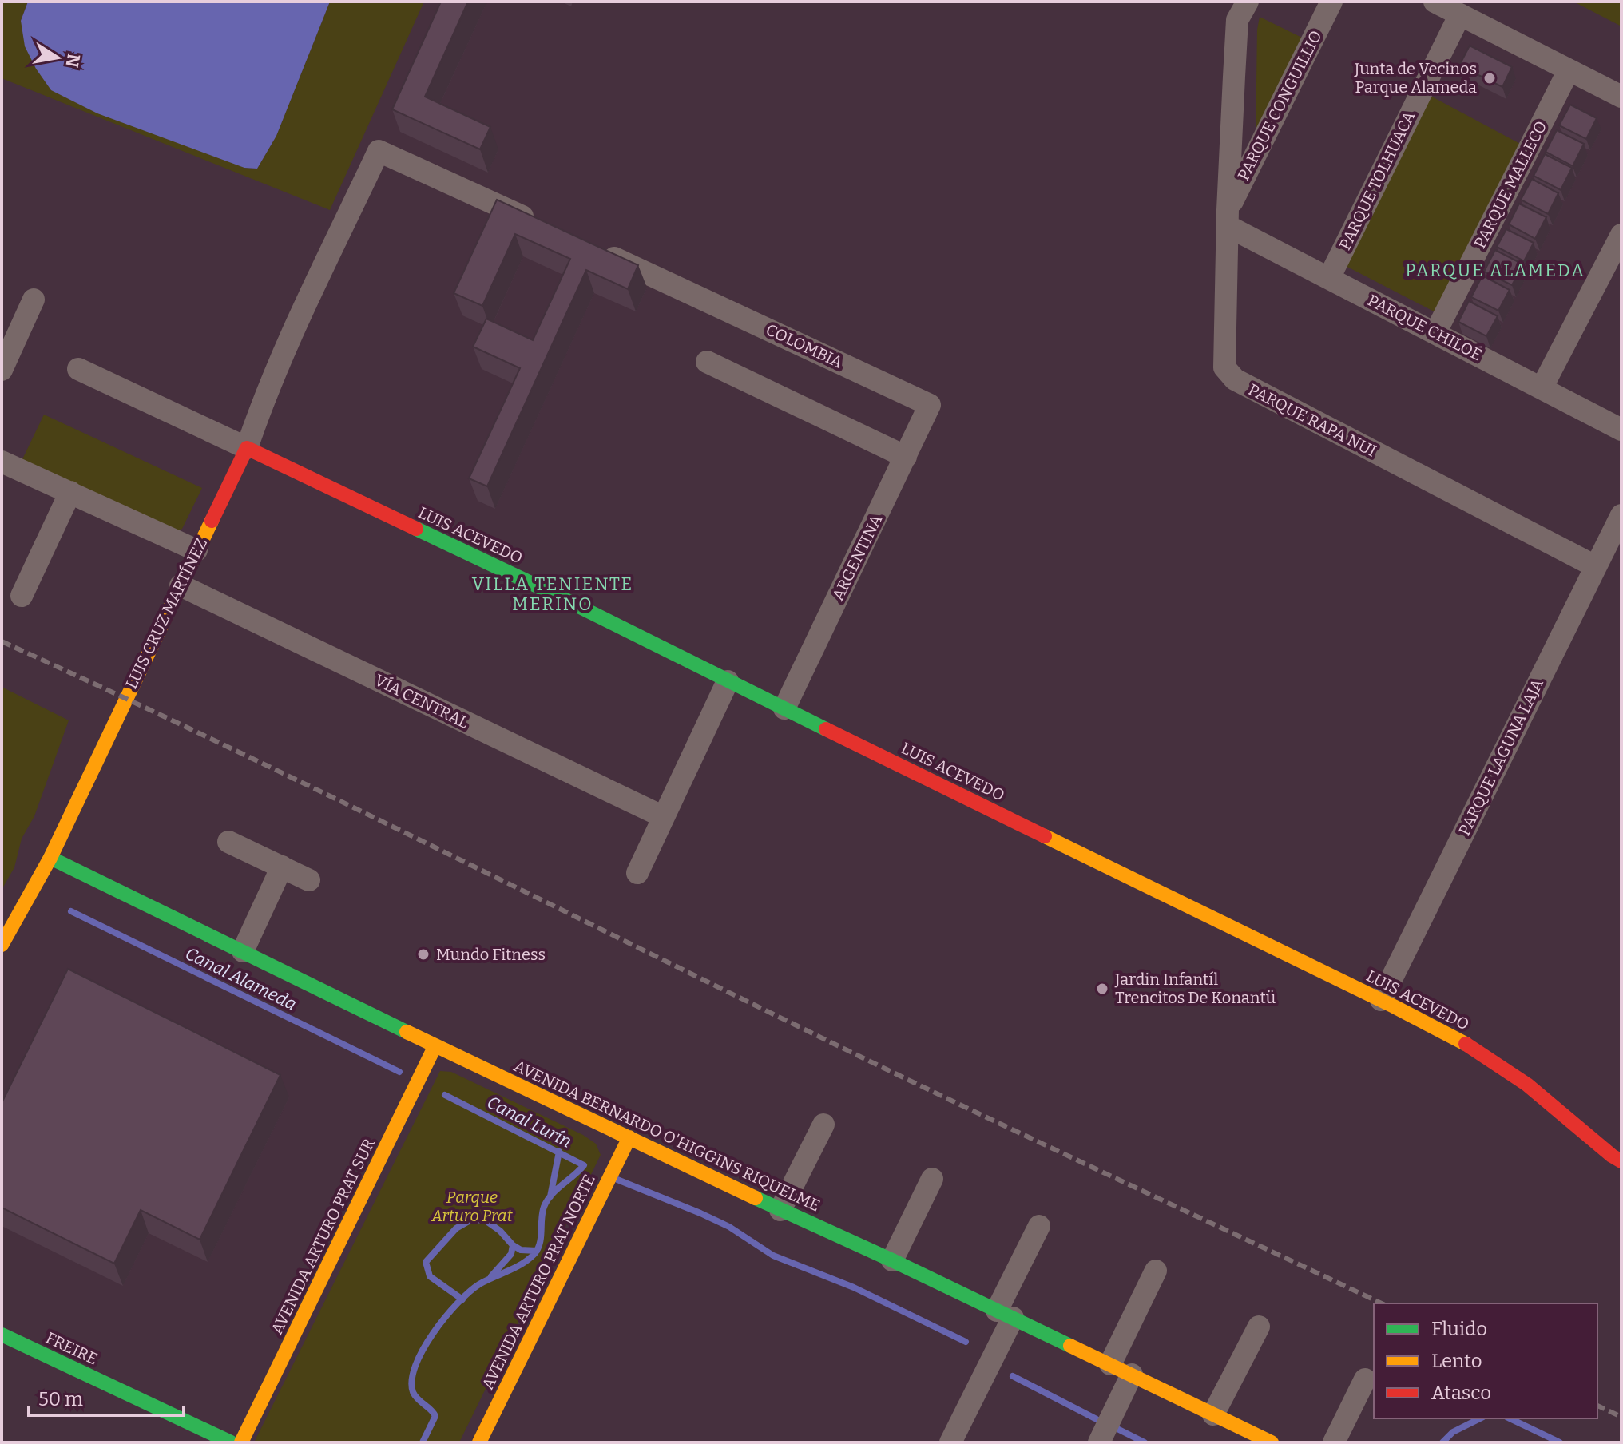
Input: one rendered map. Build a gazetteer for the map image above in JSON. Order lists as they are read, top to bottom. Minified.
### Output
{"streets":{"main road":["LUIS ACEVEDO","LUIS CRUZ MARTÍNEZ","AVENIDA BERNARDO O'HIGGINS RIQUELME","AVENIDA ARTURO PRAT SUR","AVENIDA ARTURO PRAT NORTE","FREIRE"],"street":["PARQUE CONGUILLIO","PARQUE TOLHUACA","PARQUE MALLECO","PARQUE CHILOÉ","COLOMBIA","PARQUE RAPA NUI","ARGENTINA","VÍA CENTRAL","PARQUE LAGUNA LAJA"]},"crossings":[["PARQUE CONGUILLIO","PARQUE CHILOÉ"],["PARQUE CONGUILLIO","PARQUE RAPA NUI"],["PARQUE TOLHUACA","PARQUE CHILOÉ"],["PARQUE MALLECO","PARQUE CHILOÉ"],["PARQUE CHILOÉ","PARQUE RAPA NUI"],["COLOMBIA","ARGENTINA"],["PARQUE RAPA NUI","PARQUE LAGUNA LAJA"],["LUIS ACEVEDO","ARGENTINA"],["LUIS ACEVEDO","LUIS CRUZ MARTÍNEZ"],["LUIS ACEVEDO","PARQUE LAGUNA LAJA"],["LUIS CRUZ MARTÍNEZ","VÍA CENTRAL"],["LUIS CRUZ MARTÍNEZ","AVENIDA BERNARDO O'HIGGINS RIQUELME"],["AVENIDA BERNARDO O'HIGGINS RIQUELME","AVENIDA ARTURO PRAT SUR"],["AVENIDA BERNARDO O'HIGGINS RIQUELME","AVENIDA ARTURO PRAT NORTE"]],"districts":["PARQUE ALAMEDA","VILLA TENIENTE MERINO"],"water":["Canal Alameda","Canal Lurín"],"parks":["Parque Arturo Prat"],"places":["Junta de Vecinos Parque Alameda","Mundo Fitness","Jardin Infantíl Trencitos De Konantü"],"legend":["Fluido","Lento","Atasco"],"scale_bar":"50 m","north":"right"}
